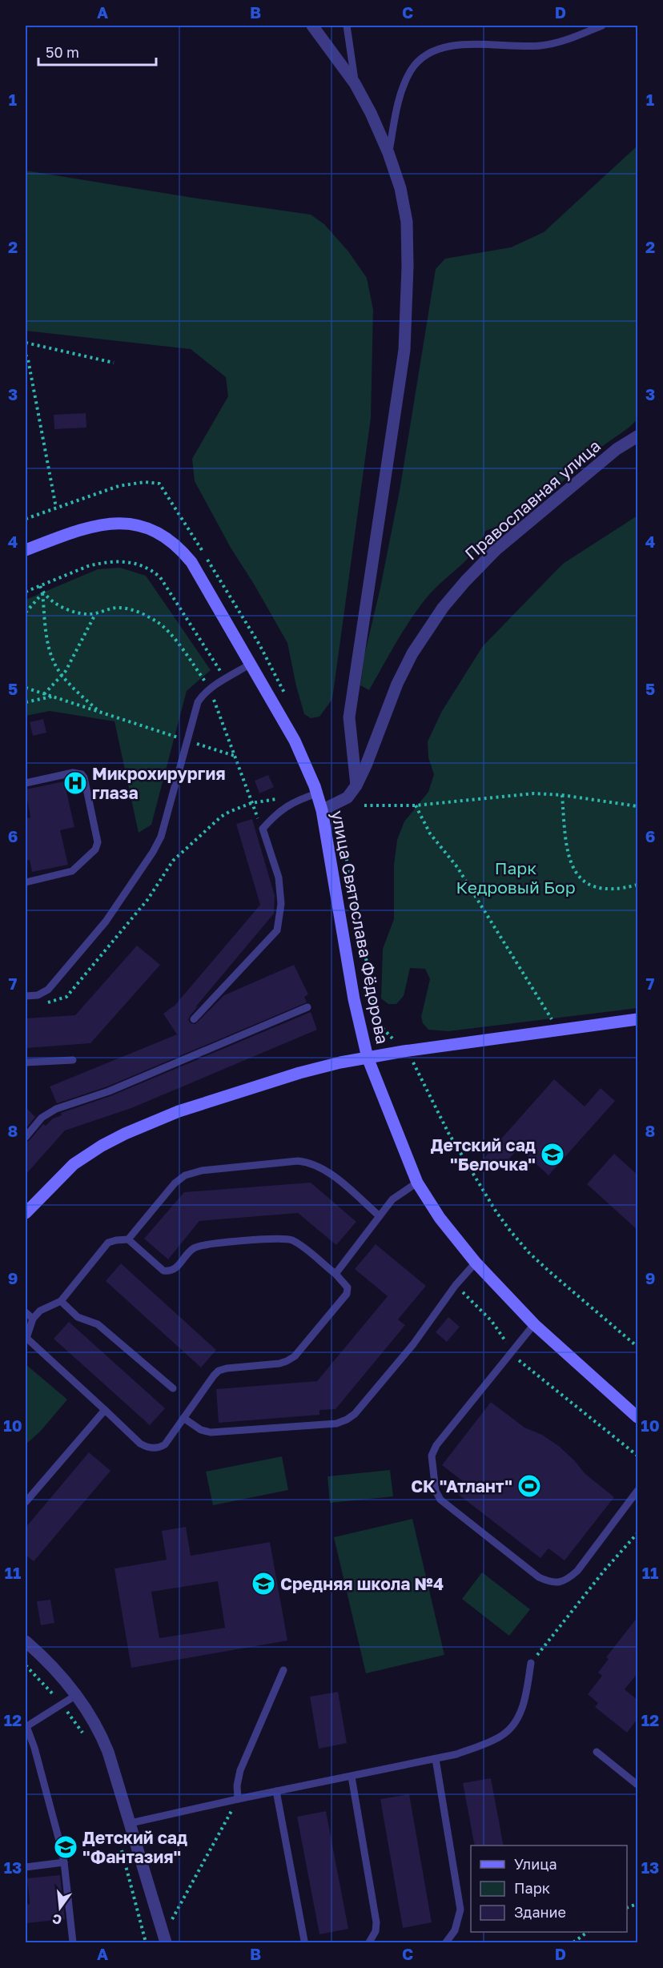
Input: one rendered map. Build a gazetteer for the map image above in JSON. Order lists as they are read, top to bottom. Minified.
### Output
{"streets":{"street":["Православная улица","улица Святослава Фёдорова"]},"crossings":[["Православная улица","улица Святослава Фёдорова"]],"parks":["Парк Кедровый Бор"],"places":{"hospital":["Микрохирургия глаза"],"school or university":["Детский сад \"Белочка\"","Средняя школа №4","Детский сад \"Фантазия\""],"sports":["СК \"Атлант\""]},"legend":["Улица","Парк","Здание"],"scale_bar":"50 m","north":"bottom","grid":{"columns":["A","B","C","D"],"rows":["1","2","3","4","5","6","7","8","9","10","11","12","13"]}}
